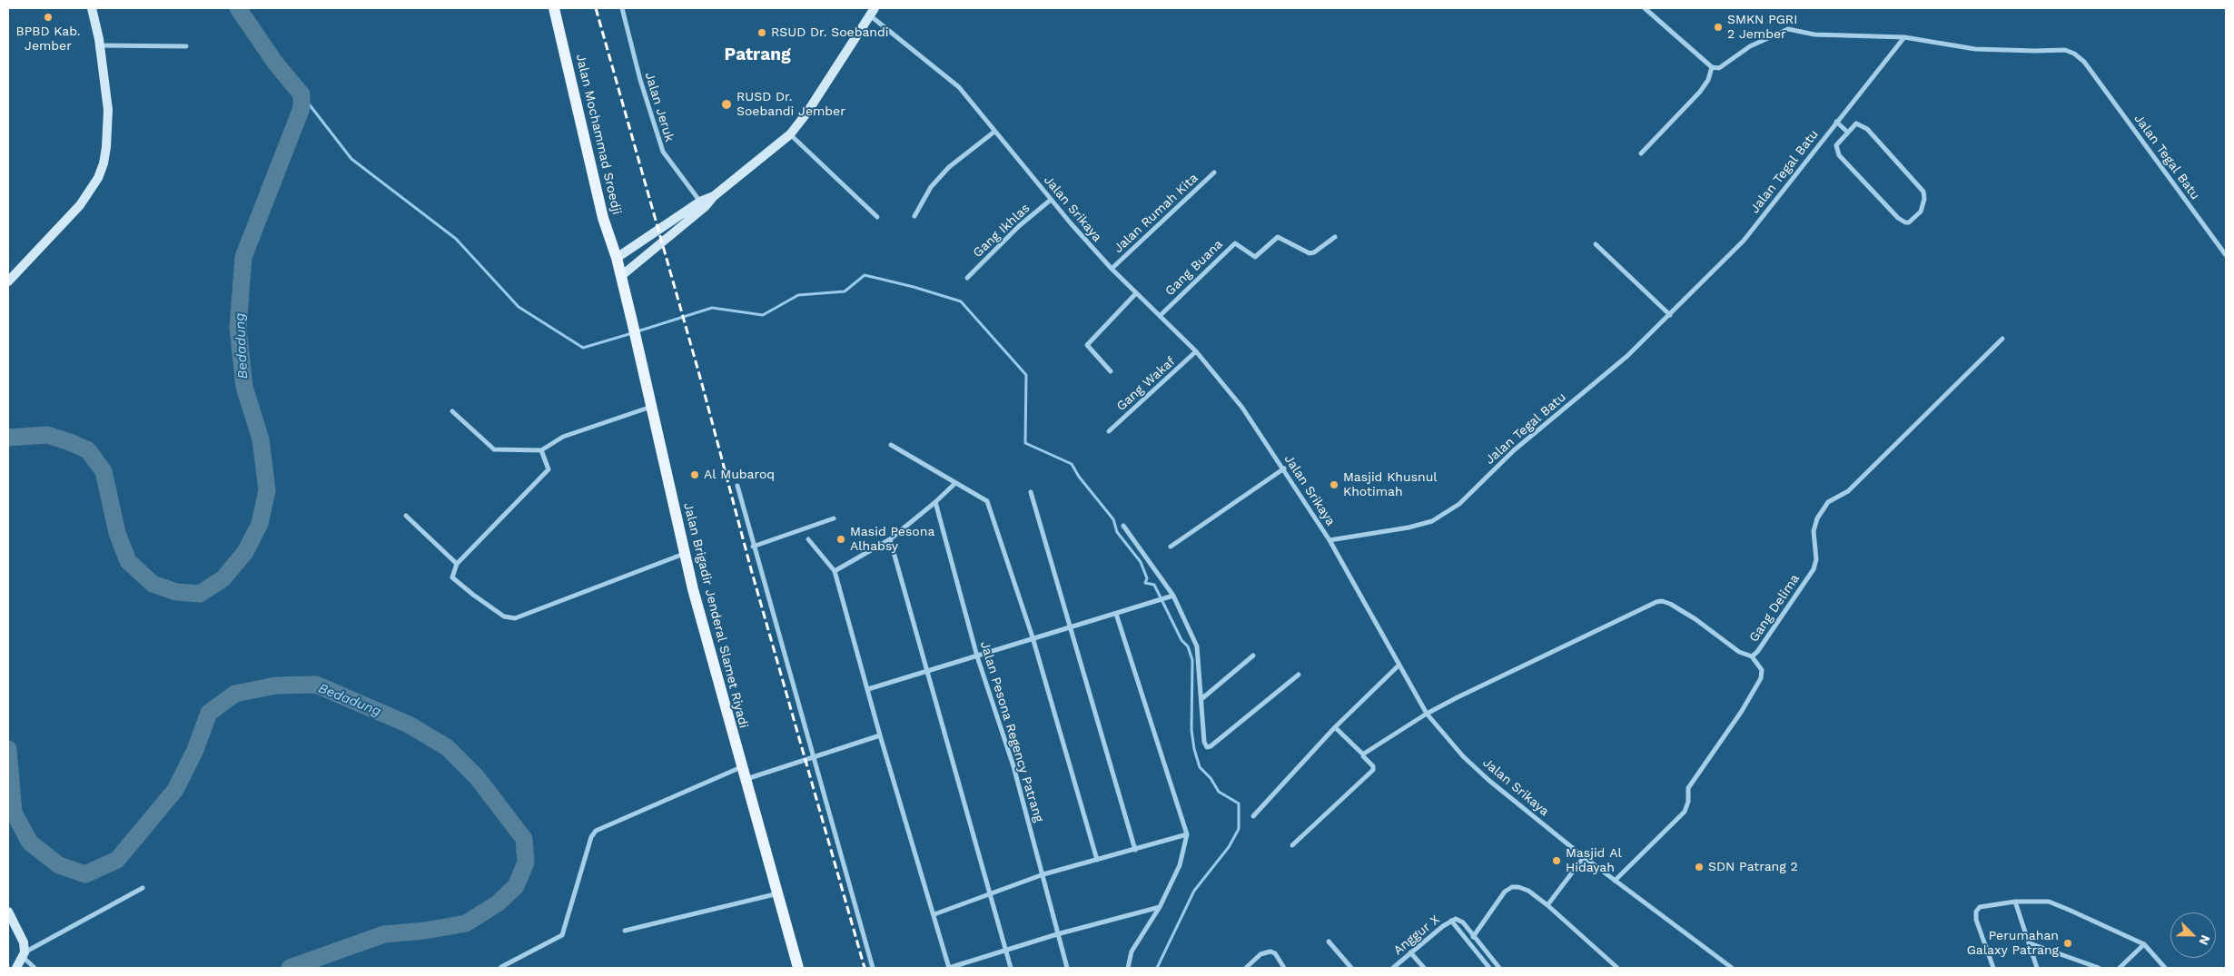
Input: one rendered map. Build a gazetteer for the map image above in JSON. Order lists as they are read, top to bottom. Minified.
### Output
{"streets":{"main road":["Jalan Mochammad Sroedji","Jalan Brigadir Jenderal Slamet Riyadi"],"street":["Jalan Jeruk","Jalan Tegal Batu","Jalan Srikaya","Jalan Rumah Kita","Gang Ikhlas","Gang Buana","Gang Wakaf","Gang Delima","Jalan Pesona Regency Patrang","Anggur X"]},"crossings":[["Jalan Mochammad Sroedji","Jalan Brigadir Jenderal Slamet Riyadi"],["Jalan Tegal Batu","Jalan Srikaya"],["Jalan Srikaya","Jalan Rumah Kita"],["Jalan Srikaya","Gang Ikhlas"],["Jalan Srikaya","Gang Buana"],["Jalan Srikaya","Gang Wakaf"],["Jalan Srikaya","Gang Delima"]],"districts":["Patrang"],"water":["Bedadung"],"places":["BPBD Kab. Jember","SMKN PGRI 2 Jember","RSUD Dr. Soebandi","RUSD Dr. Soebandi Jember","Al Mubaroq","Masjid Khusnul Khotimah","Masid Pesona Alhabsy","Masjid Al Hidayah","SDN Patrang 2","Perumahan Galaxy Patrang"],"north":"bottom right"}
